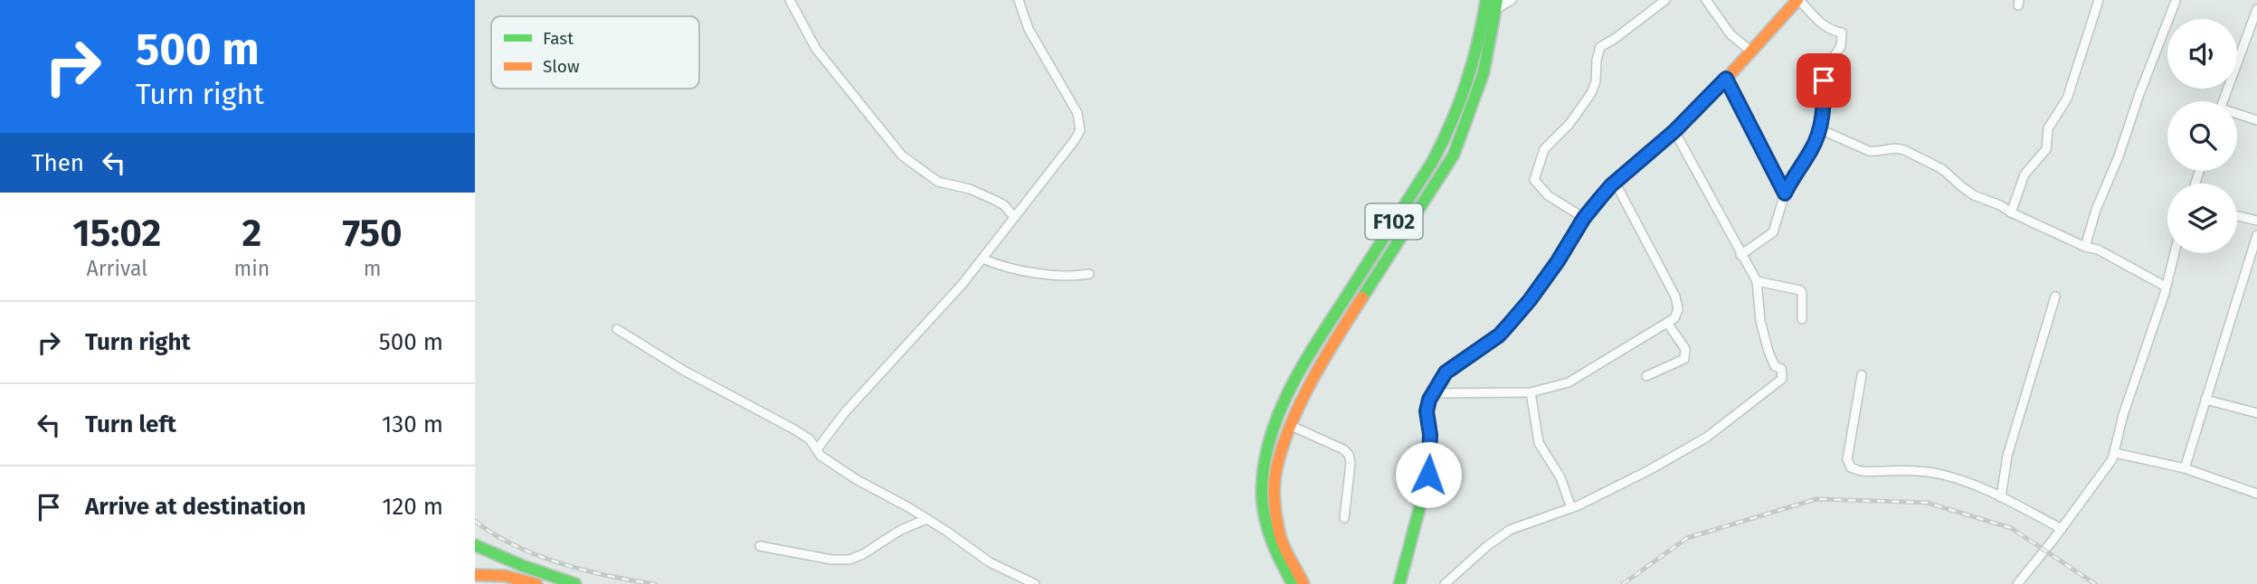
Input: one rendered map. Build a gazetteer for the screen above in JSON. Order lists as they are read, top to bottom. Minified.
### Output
{"streets":{"main road":["F102"]},"legend":["Fast","Slow"],"page":{"turn":["500 m","Turn right"],"then":"Then","eta":["15:02","Arrival","2","min","750","m"],"list":[{"name":"Turn right","value":"500 m"},{"name":"Turn left","value":"130 m"},{"name":"Arrive at destination","value":"120 m"}]}}
